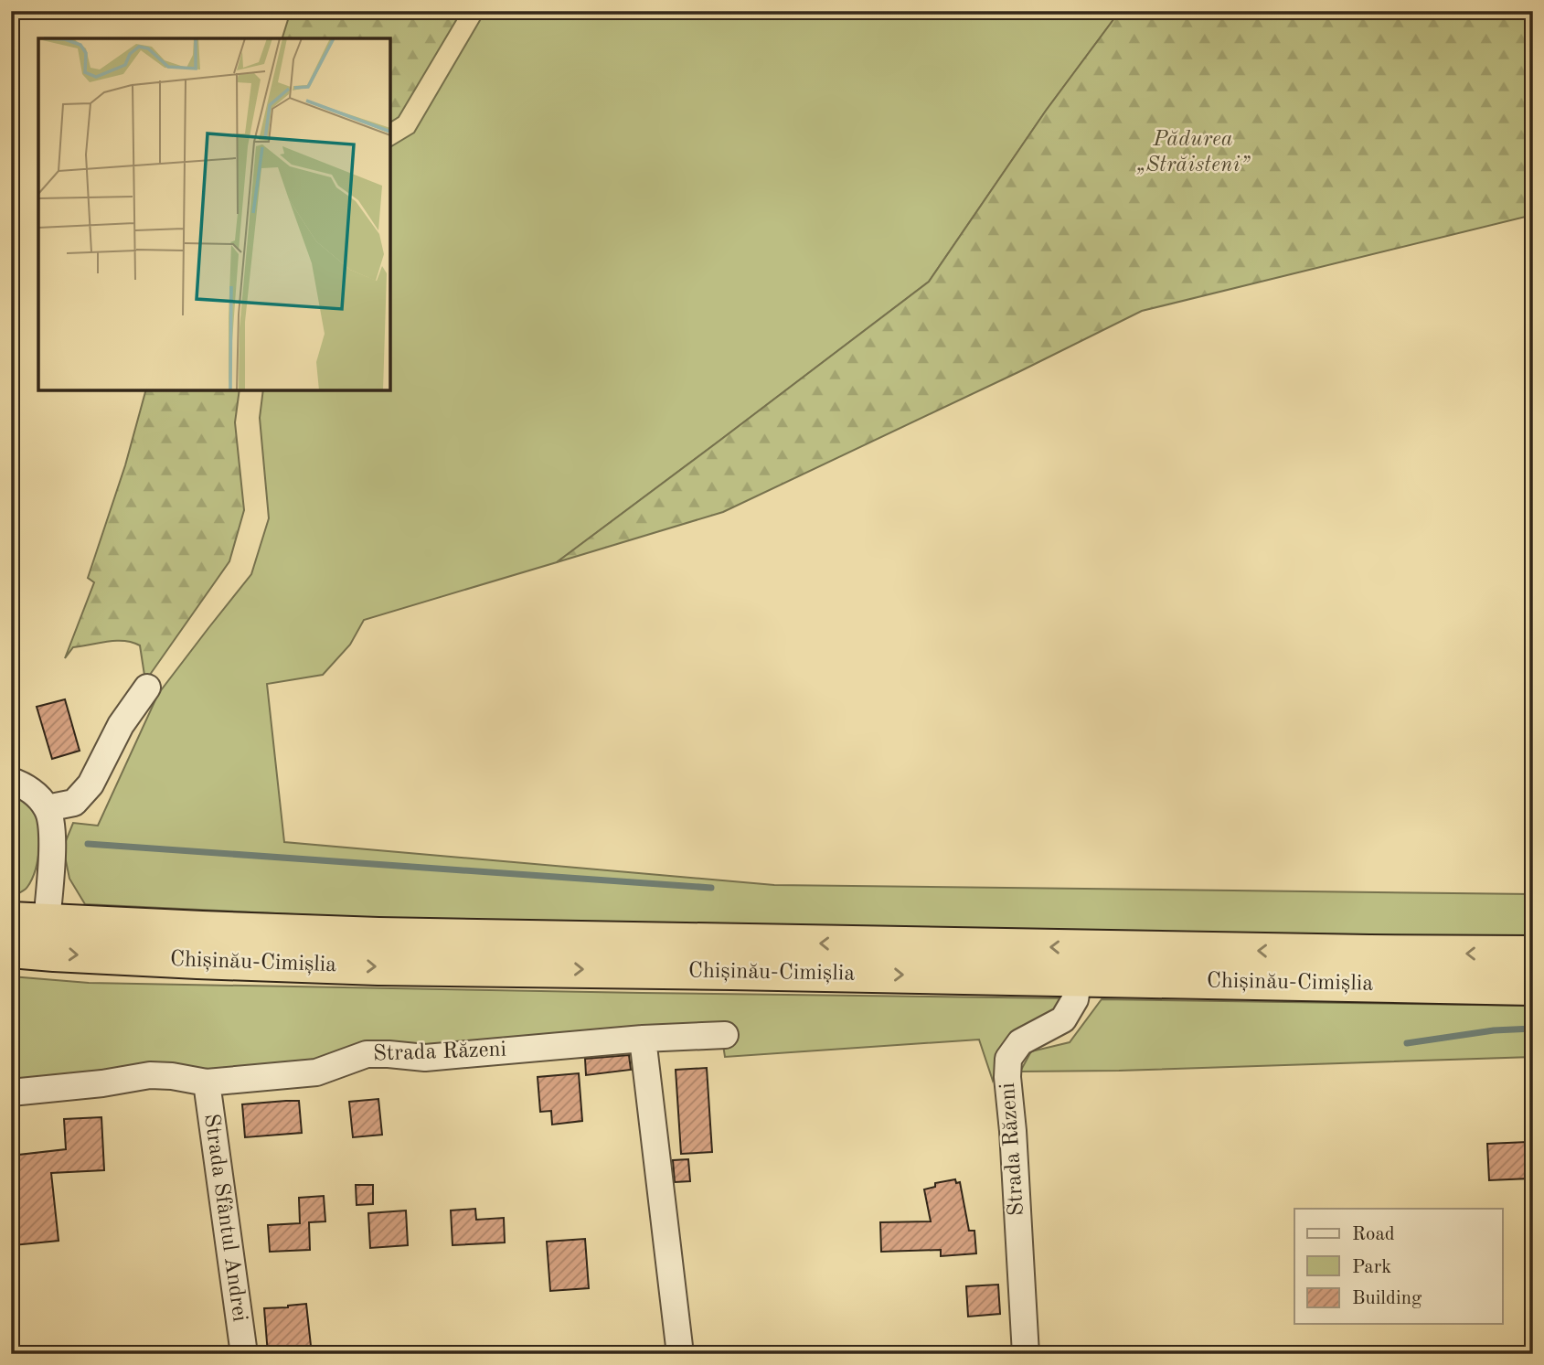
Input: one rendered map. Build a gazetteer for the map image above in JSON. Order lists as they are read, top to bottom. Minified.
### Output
{"streets":{"highway":["Chișinău-Cimișlia"],"street":["Strada Răzeni","Strada Sfântul Andrei"]},"crossings":[["Chișinău-Cimișlia","Strada Răzeni"],["Strada Răzeni","Strada Sfântul Andrei"]],"parks":["Pădurea „Străisteni”"],"legend":["Road","Park","Building"]}
